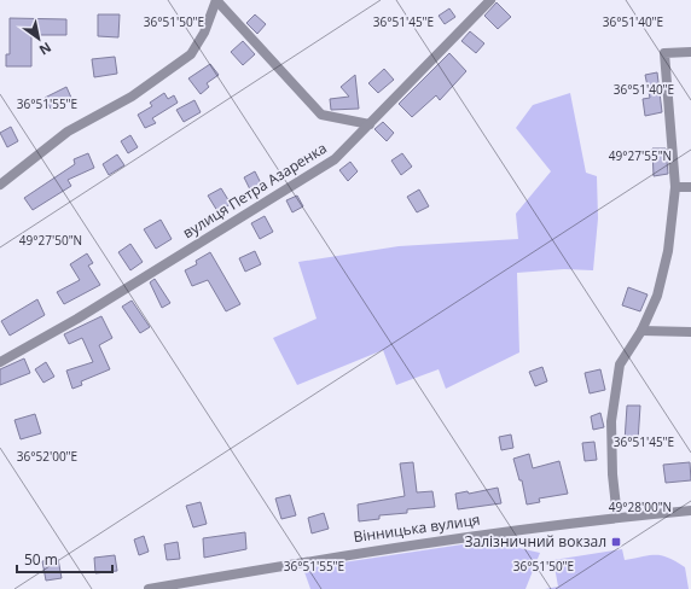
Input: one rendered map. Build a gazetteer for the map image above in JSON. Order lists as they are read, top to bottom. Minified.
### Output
{"streets":{"street":["вулиця Петра Азаренка","Вінницька вулиця"]},"places":{"transit":["Залізничний вокзал"]},"scale_bar":"50 m","north":"bottom right","coordinates":["36°51'50\"E","36°51'45\"E","36°51'40\"E","36°51'55\"E","49°27'55\"N","49°27'50\"N","36°52'00\"E","49°28'00\"N"]}
